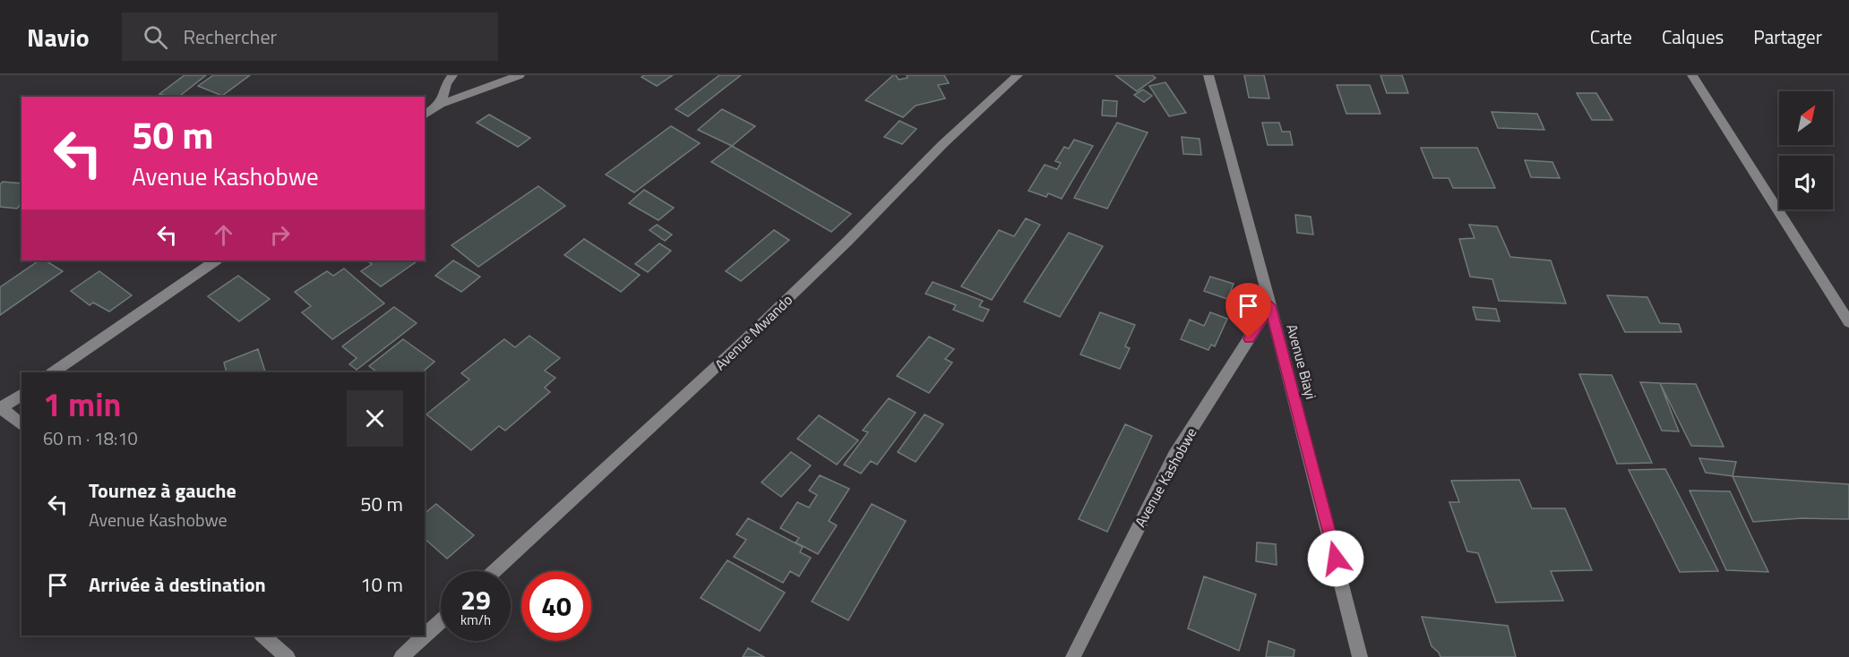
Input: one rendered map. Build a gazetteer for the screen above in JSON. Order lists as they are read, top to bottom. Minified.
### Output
{"streets":{"street":["Avenue Mwando","Avenue Biayi","Avenue Kashobwe"]},"crossings":[["Avenue Biayi","Avenue Kashobwe"]],"north":"top right","page":{"header":"Navio","search":"Rechercher","nav":["Carte","Calques","Partager"],"turn":["50 m","Avenue Kashobwe"],"heading":["1 min","60 m · 18:10"],"list":[{"name":"Tournez à gauche","note":"Avenue Kashobwe","value":"50 m"},{"name":"Arrivée à destination","value":"10 m"}],"speed":"29 km/h","limit":"40"}}
